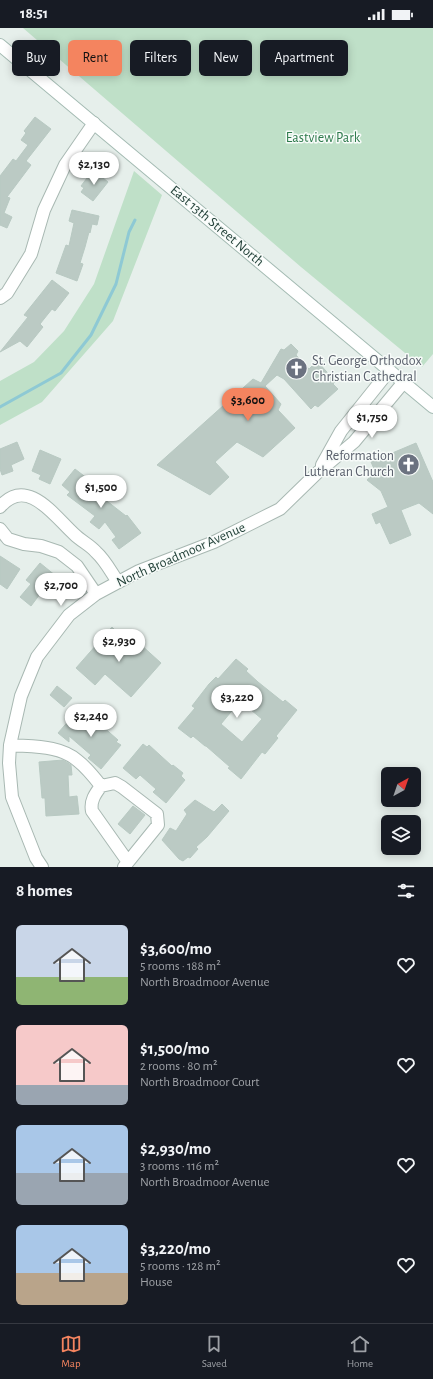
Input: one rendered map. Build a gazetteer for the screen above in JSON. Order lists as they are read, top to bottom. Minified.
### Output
{"streets":{"street":["East 13th Street North","North Broadmoor Avenue"]},"crossings":[["East 13th Street North","North Broadmoor Avenue"]],"parks":["Eastview Park"],"places":{"church":["St. George Orthodox Christian Cathedral","Reformation Lutheran Church"]},"north":"top right","page":{"status":"18:51","chip":["Buy","Rent","Filters","New","Apartment"],"price":["$2,130","$3,600","$1,750","$1,500","$2,700","$2,930","$3,220","$2,240"],"heading":"8 homes","list":[{"name":"$3,600/mo","note":"5 rooms · 188 m² · North Broadmoor Avenue"},{"name":"$1,500/mo","note":"2 rooms · 80 m² · North Broadmoor Court"},{"name":"$2,930/mo","note":"3 rooms · 116 m² · North Broadmoor Avenue"},{"name":"$3,220/mo","note":"5 rooms · 128 m² · House"}],"tabs":["Map","Saved","Home"]}}
